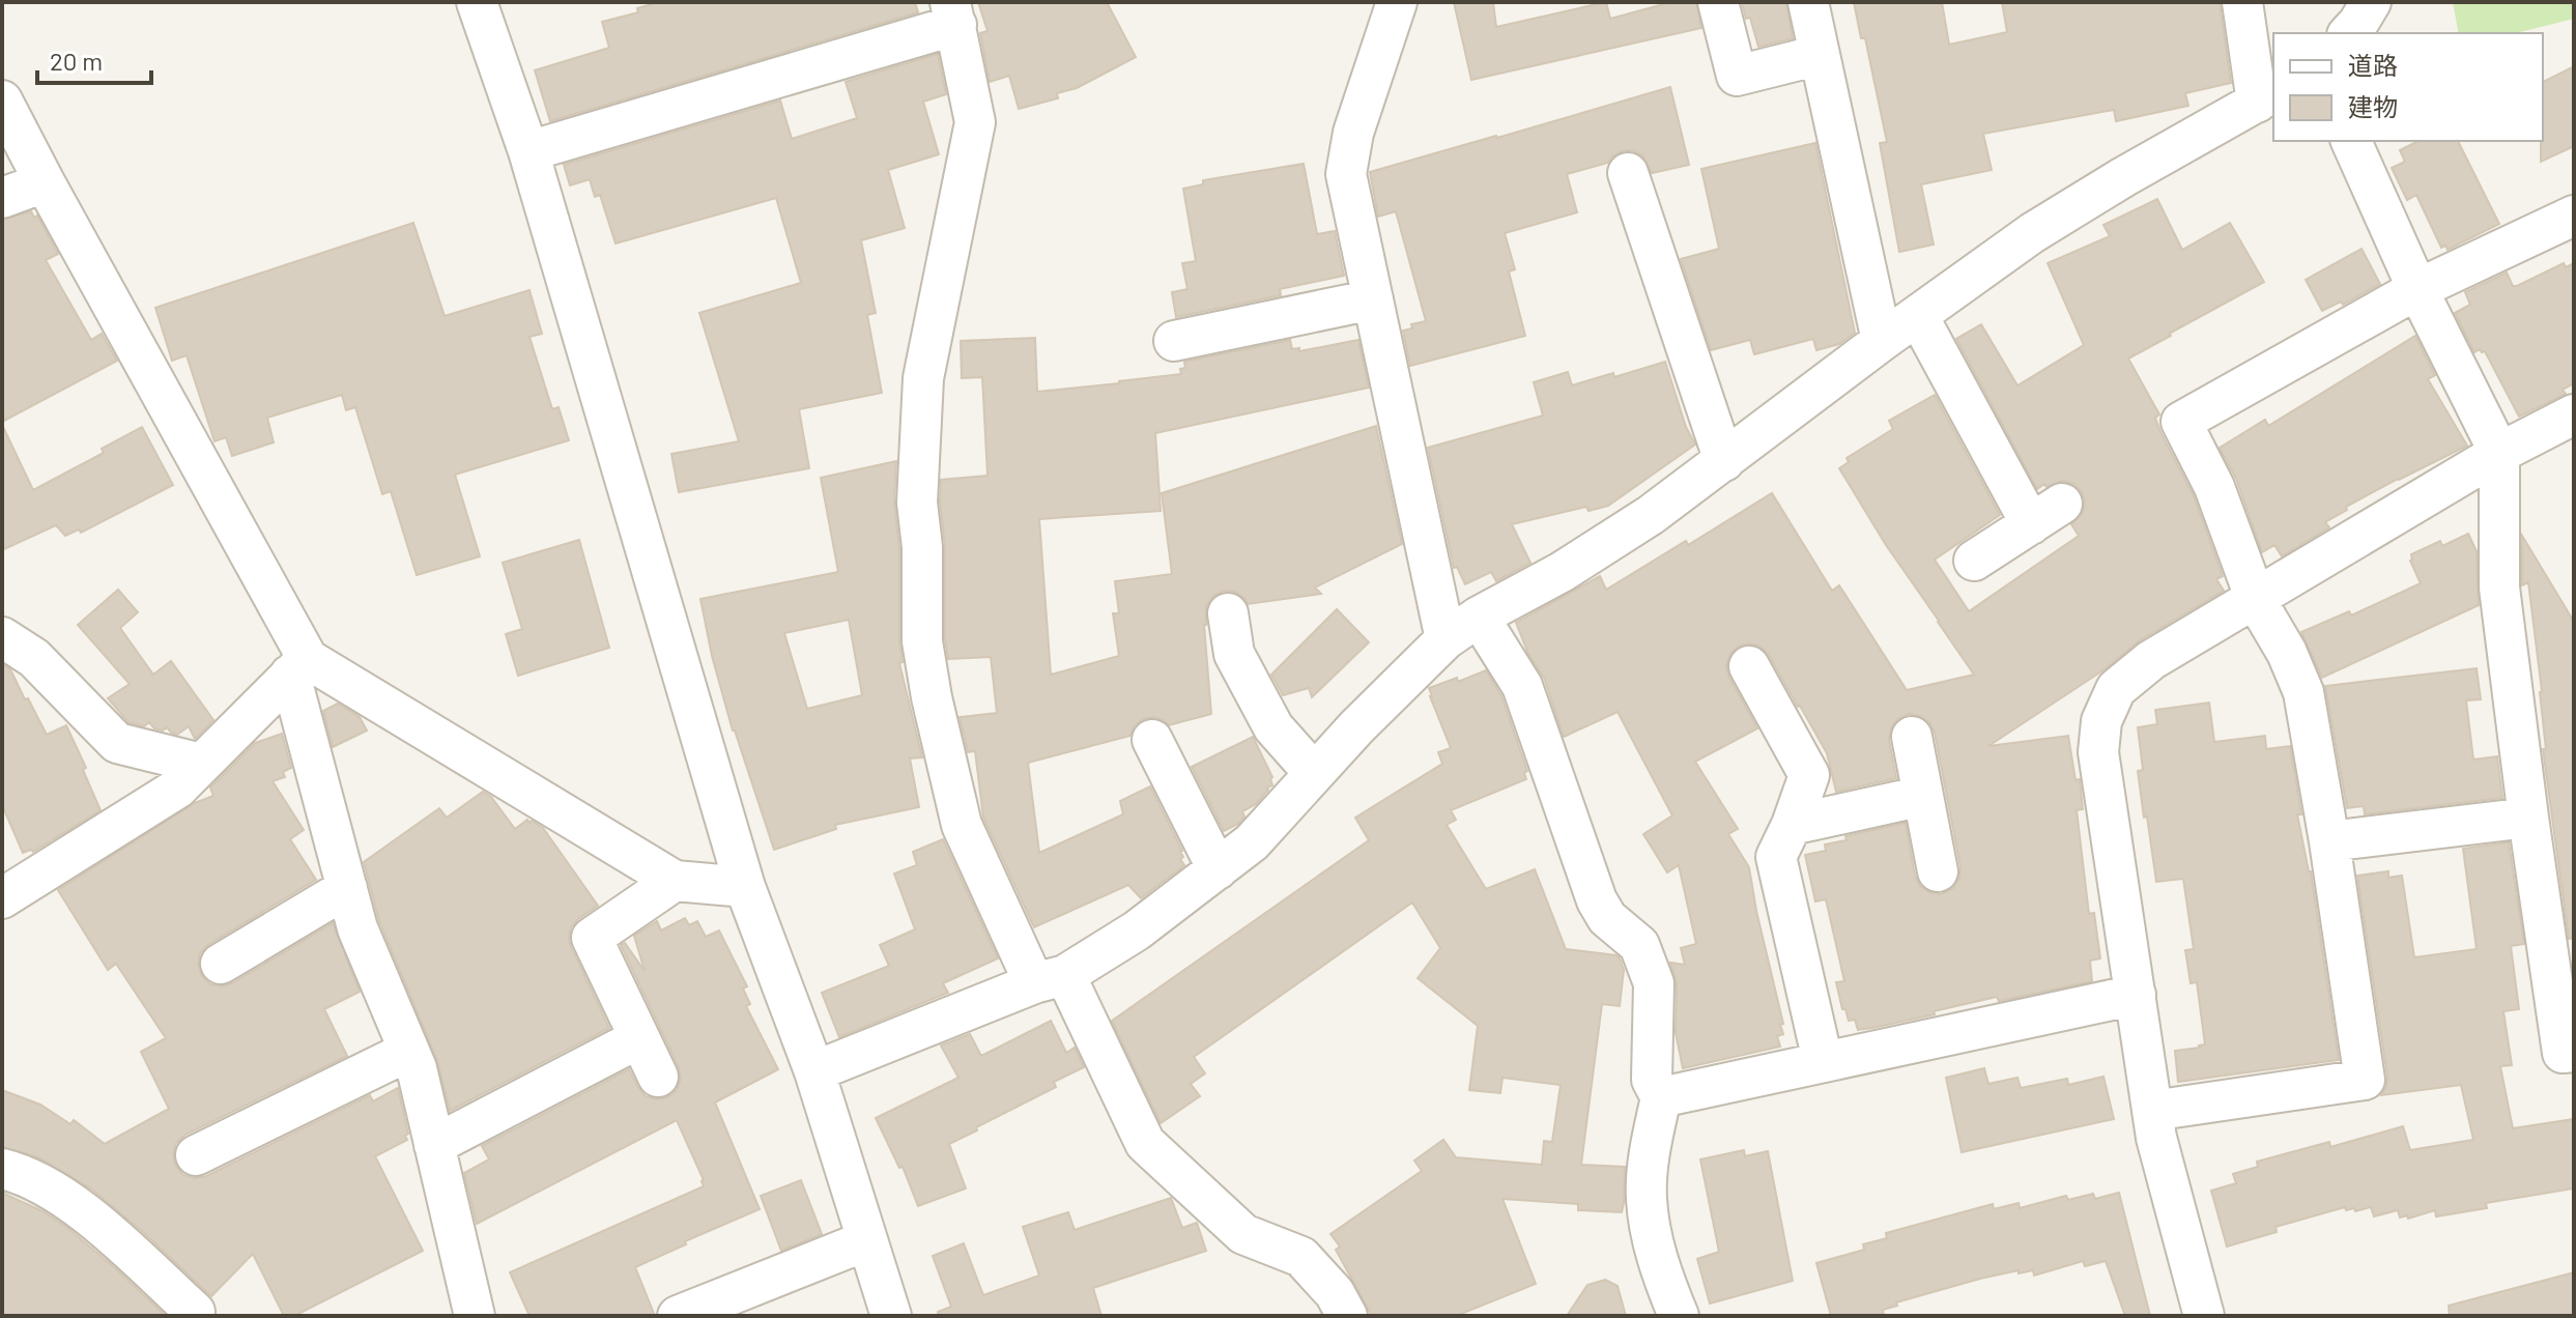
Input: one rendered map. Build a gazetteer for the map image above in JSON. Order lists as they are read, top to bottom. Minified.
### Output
{"legend":["道路","建物"],"scale_bar":"20 m"}
